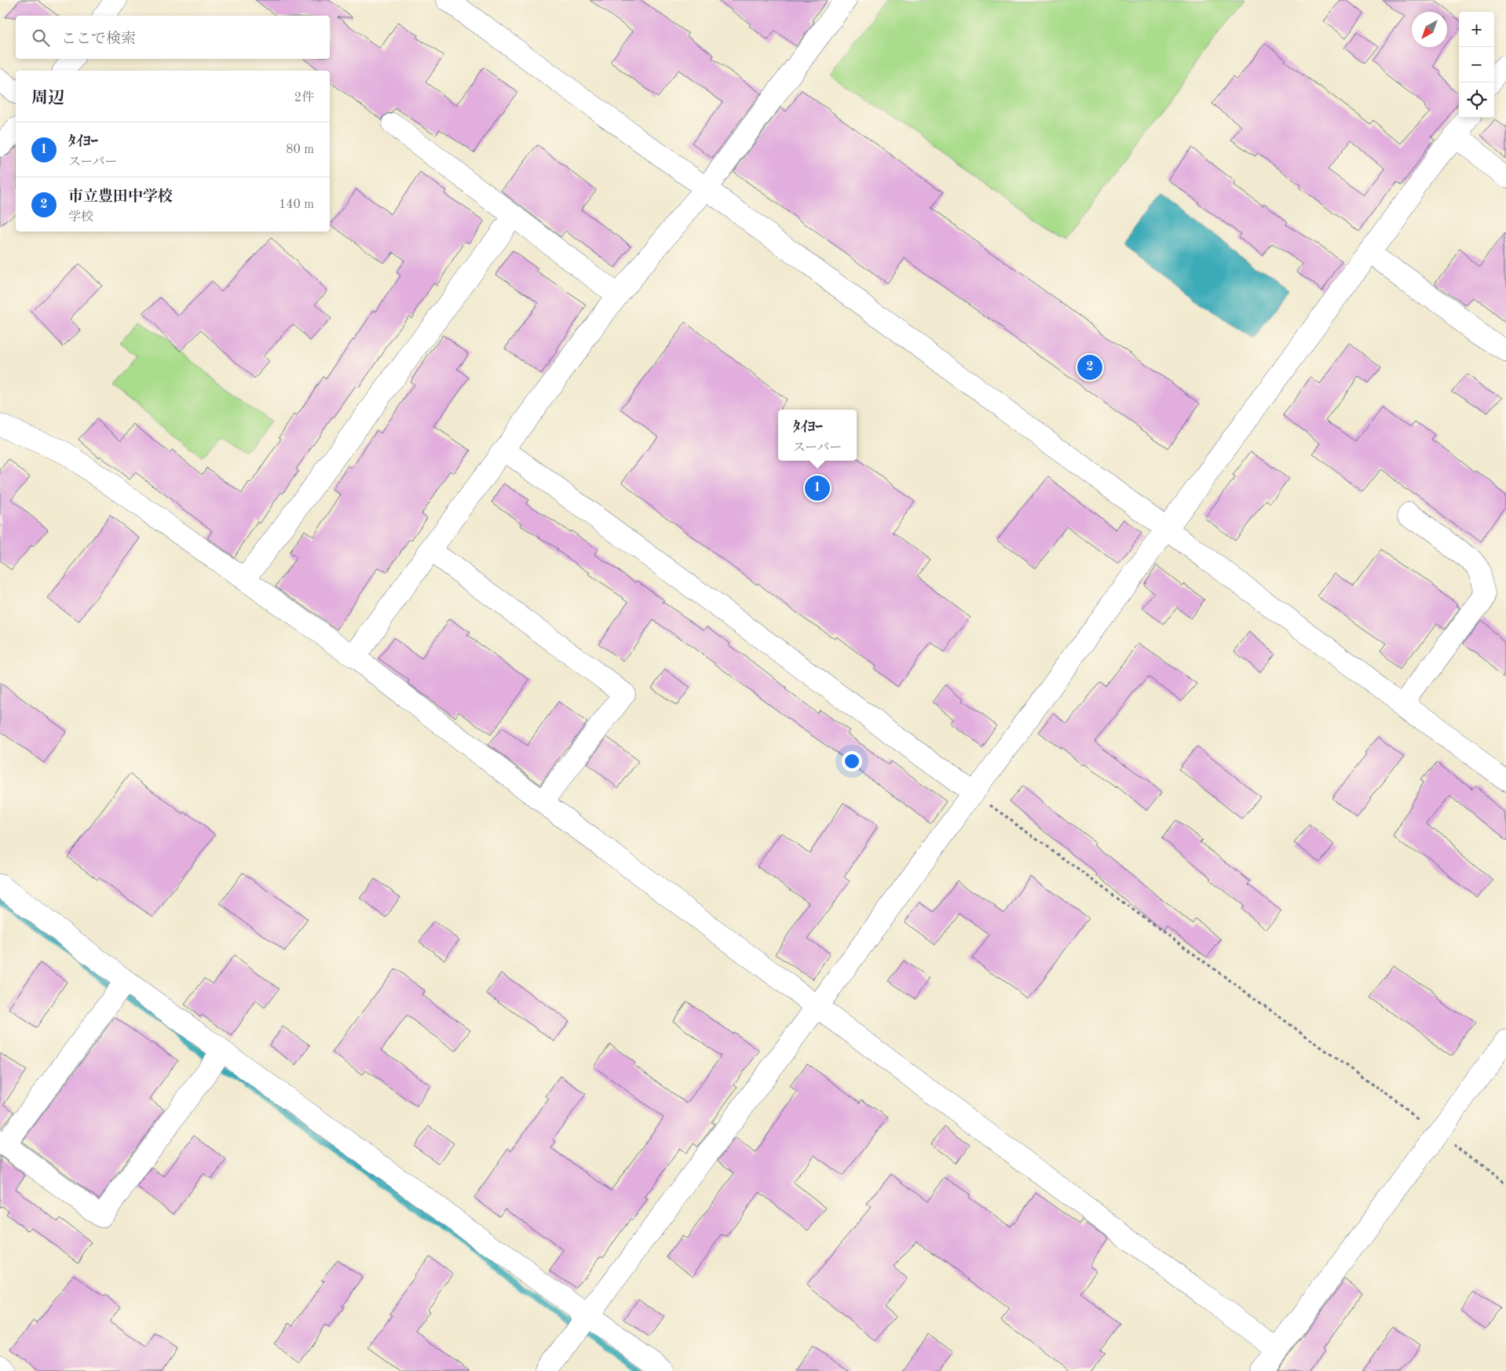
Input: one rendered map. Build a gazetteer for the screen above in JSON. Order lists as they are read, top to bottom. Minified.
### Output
{"north":"bottom left","page":{"map_buttons":["+","−"],"search":"ここで検索","heading":["周辺","2件"],"list":[{"mark":"1","name":"ﾀｲﾖｰ","note":"スーパー","value":"80 m"},{"mark":"2","name":"市立豊田中学校","note":"学校","value":"140 m"}],"pins":["2","1"],"popup":["ﾀｲﾖｰ","スーパー"]}}
